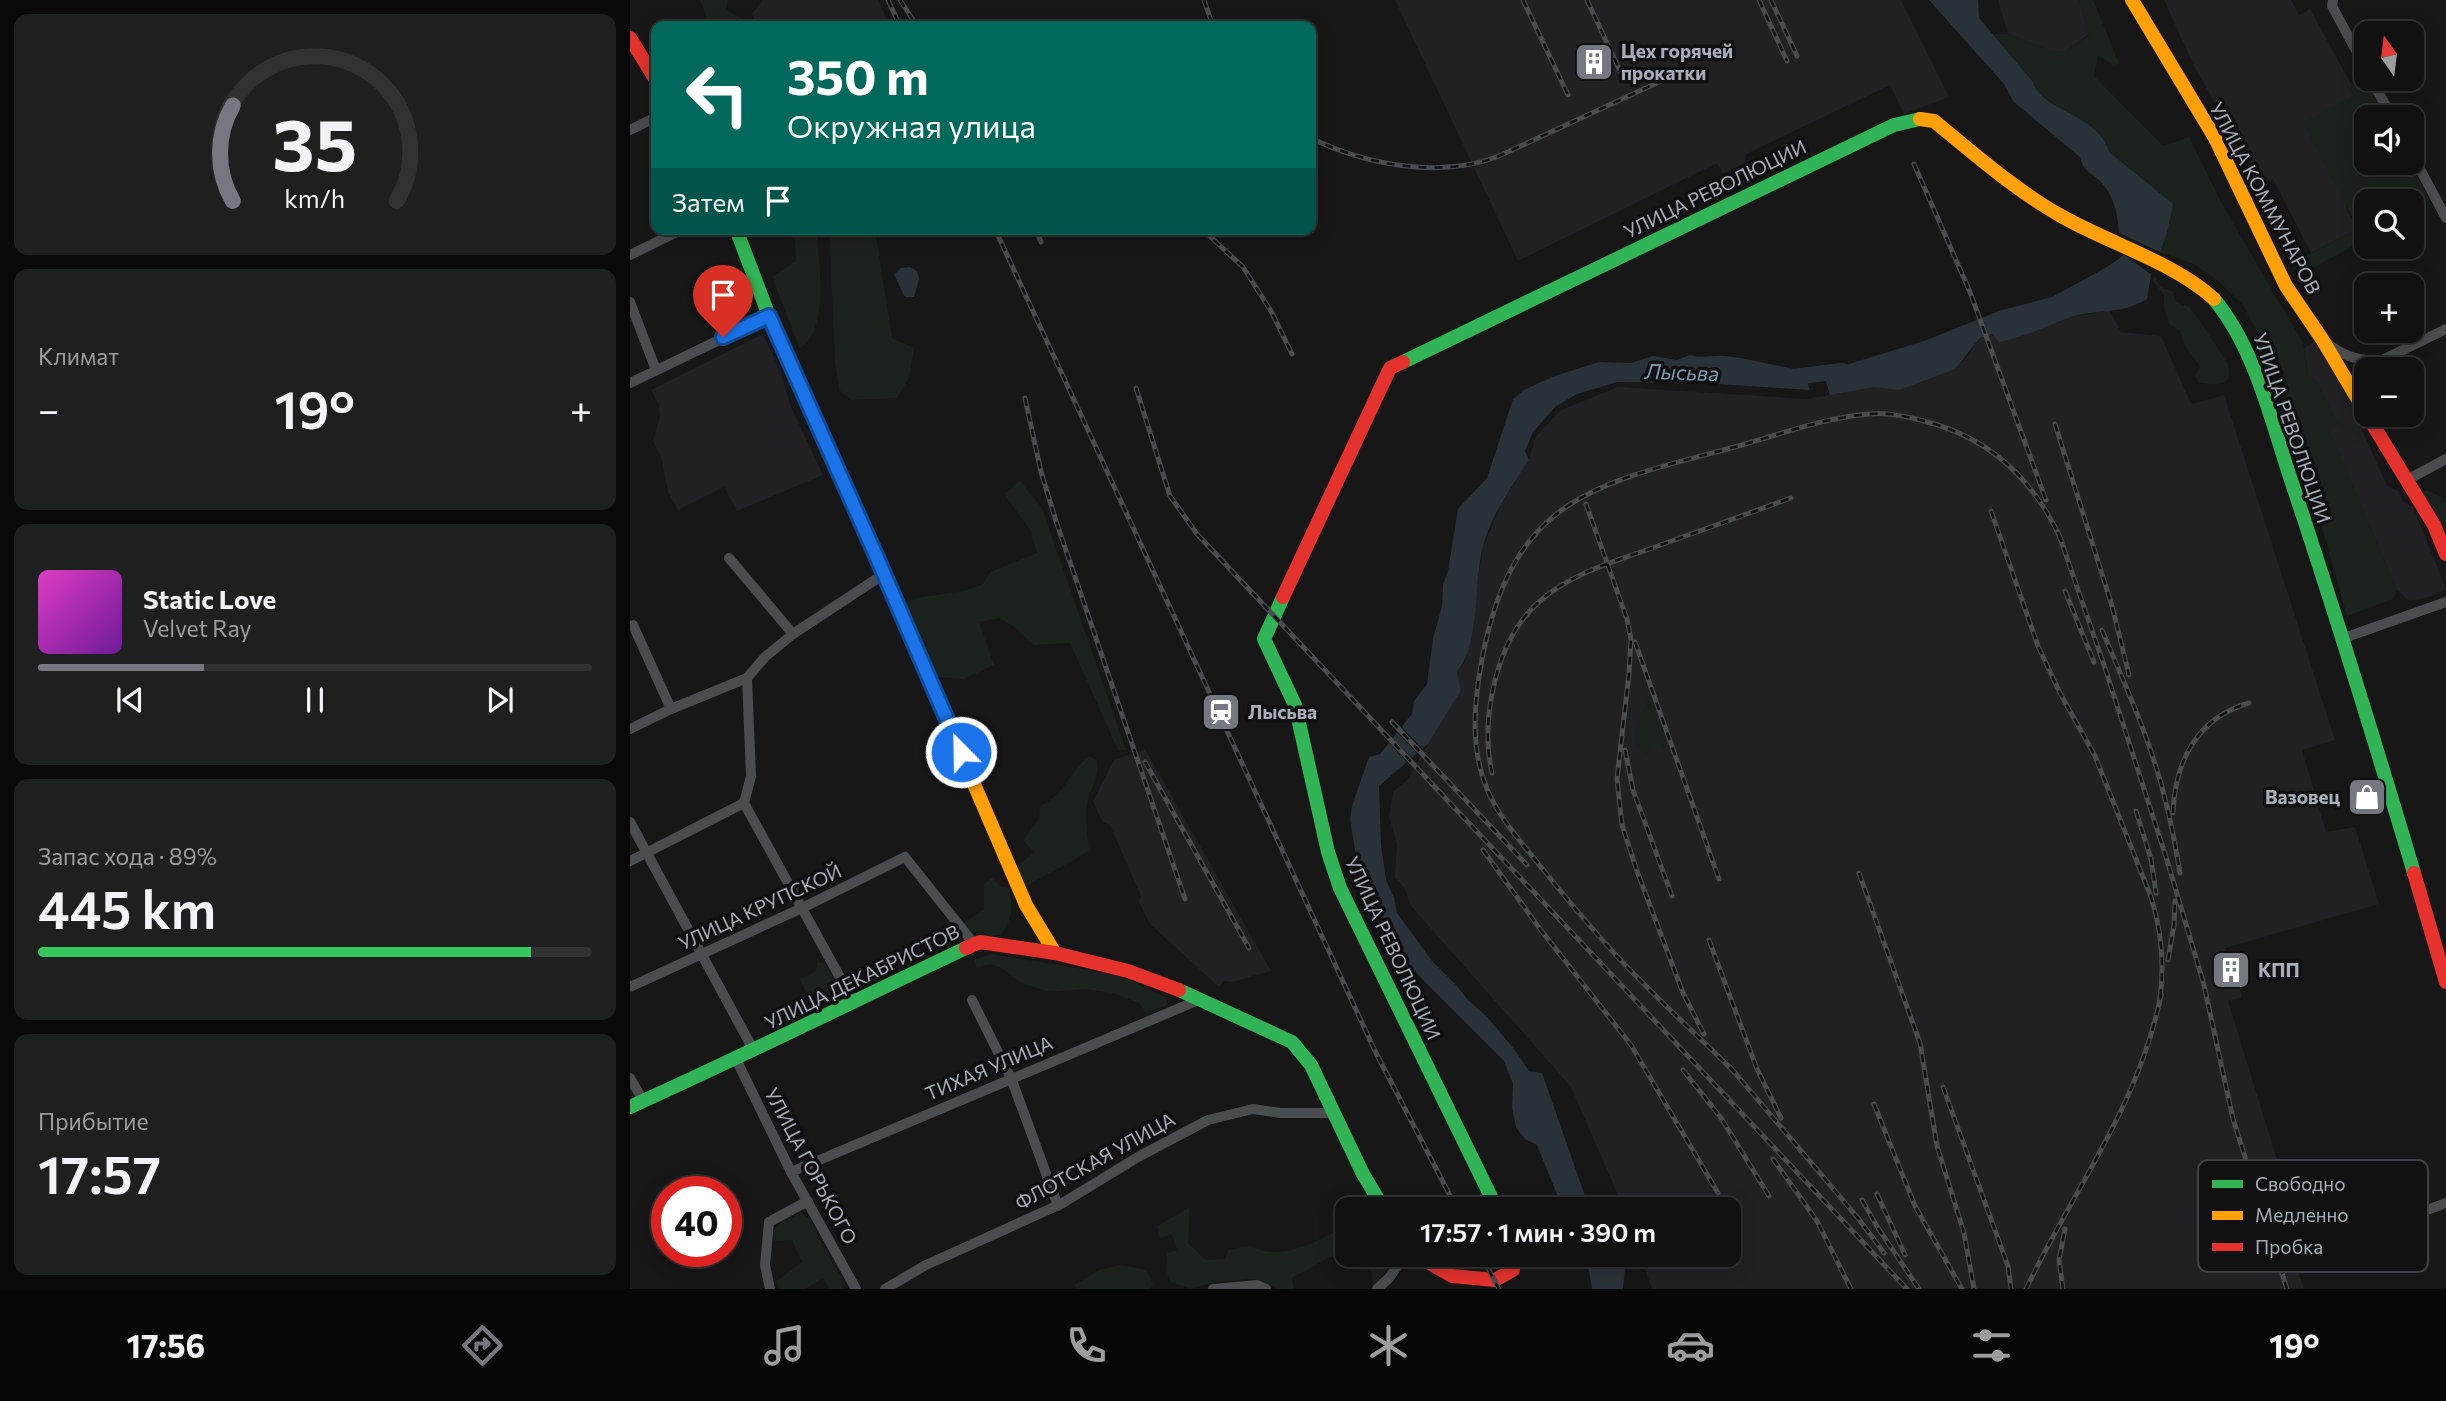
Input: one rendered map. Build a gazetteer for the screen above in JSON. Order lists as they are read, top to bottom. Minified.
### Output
{"streets":{"street":["УЛИЦА РЕВОЛЮЦИИ","УЛИЦА КОММУНАРОВ","УЛИЦА КРУПСКОЙ","УЛИЦА ДЕКАБРИСТОВ","ТИХАЯ УЛИЦА","ФЛОТСКАЯ УЛИЦА","УЛИЦА ГОРЬКОГО"]},"crossings":[["УЛИЦА КРУПСКОЙ","УЛИЦА ДЕКАБРИСТОВ"],["УЛИЦА ДЕКАБРИСТОВ","ТИХАЯ УЛИЦА"],["УЛИЦА ДЕКАБРИСТОВ","ФЛОТСКАЯ УЛИЦА"],["УЛИЦА ДЕКАБРИСТОВ","УЛИЦА ГОРЬКОГО"],["ТИХАЯ УЛИЦА","УЛИЦА ГОРЬКОГО"]],"water":["Лысьва"],"places":{"building":["Цех горячей прокатки","КПП"],"station":["Лысьва"],"shop":["Вазовец"]},"legend":["Свободно","Медленно","Пробка"],"north":"top","page":{"map_buttons":["+","−"],"turn":["350 m","Окружная улица"],"then":"Затем","tile":["Климат",["Запас хода · 89%","445 km"],["Прибытие","17:57"]],"heat":["−","19°","+"],"song":["Static Love","Velvet Ray"],"limit":"40","trip":"17:57 · 1 мин · 390 m","tabs":["17:56","19°"],"gauge":["35","km/h"]}}
